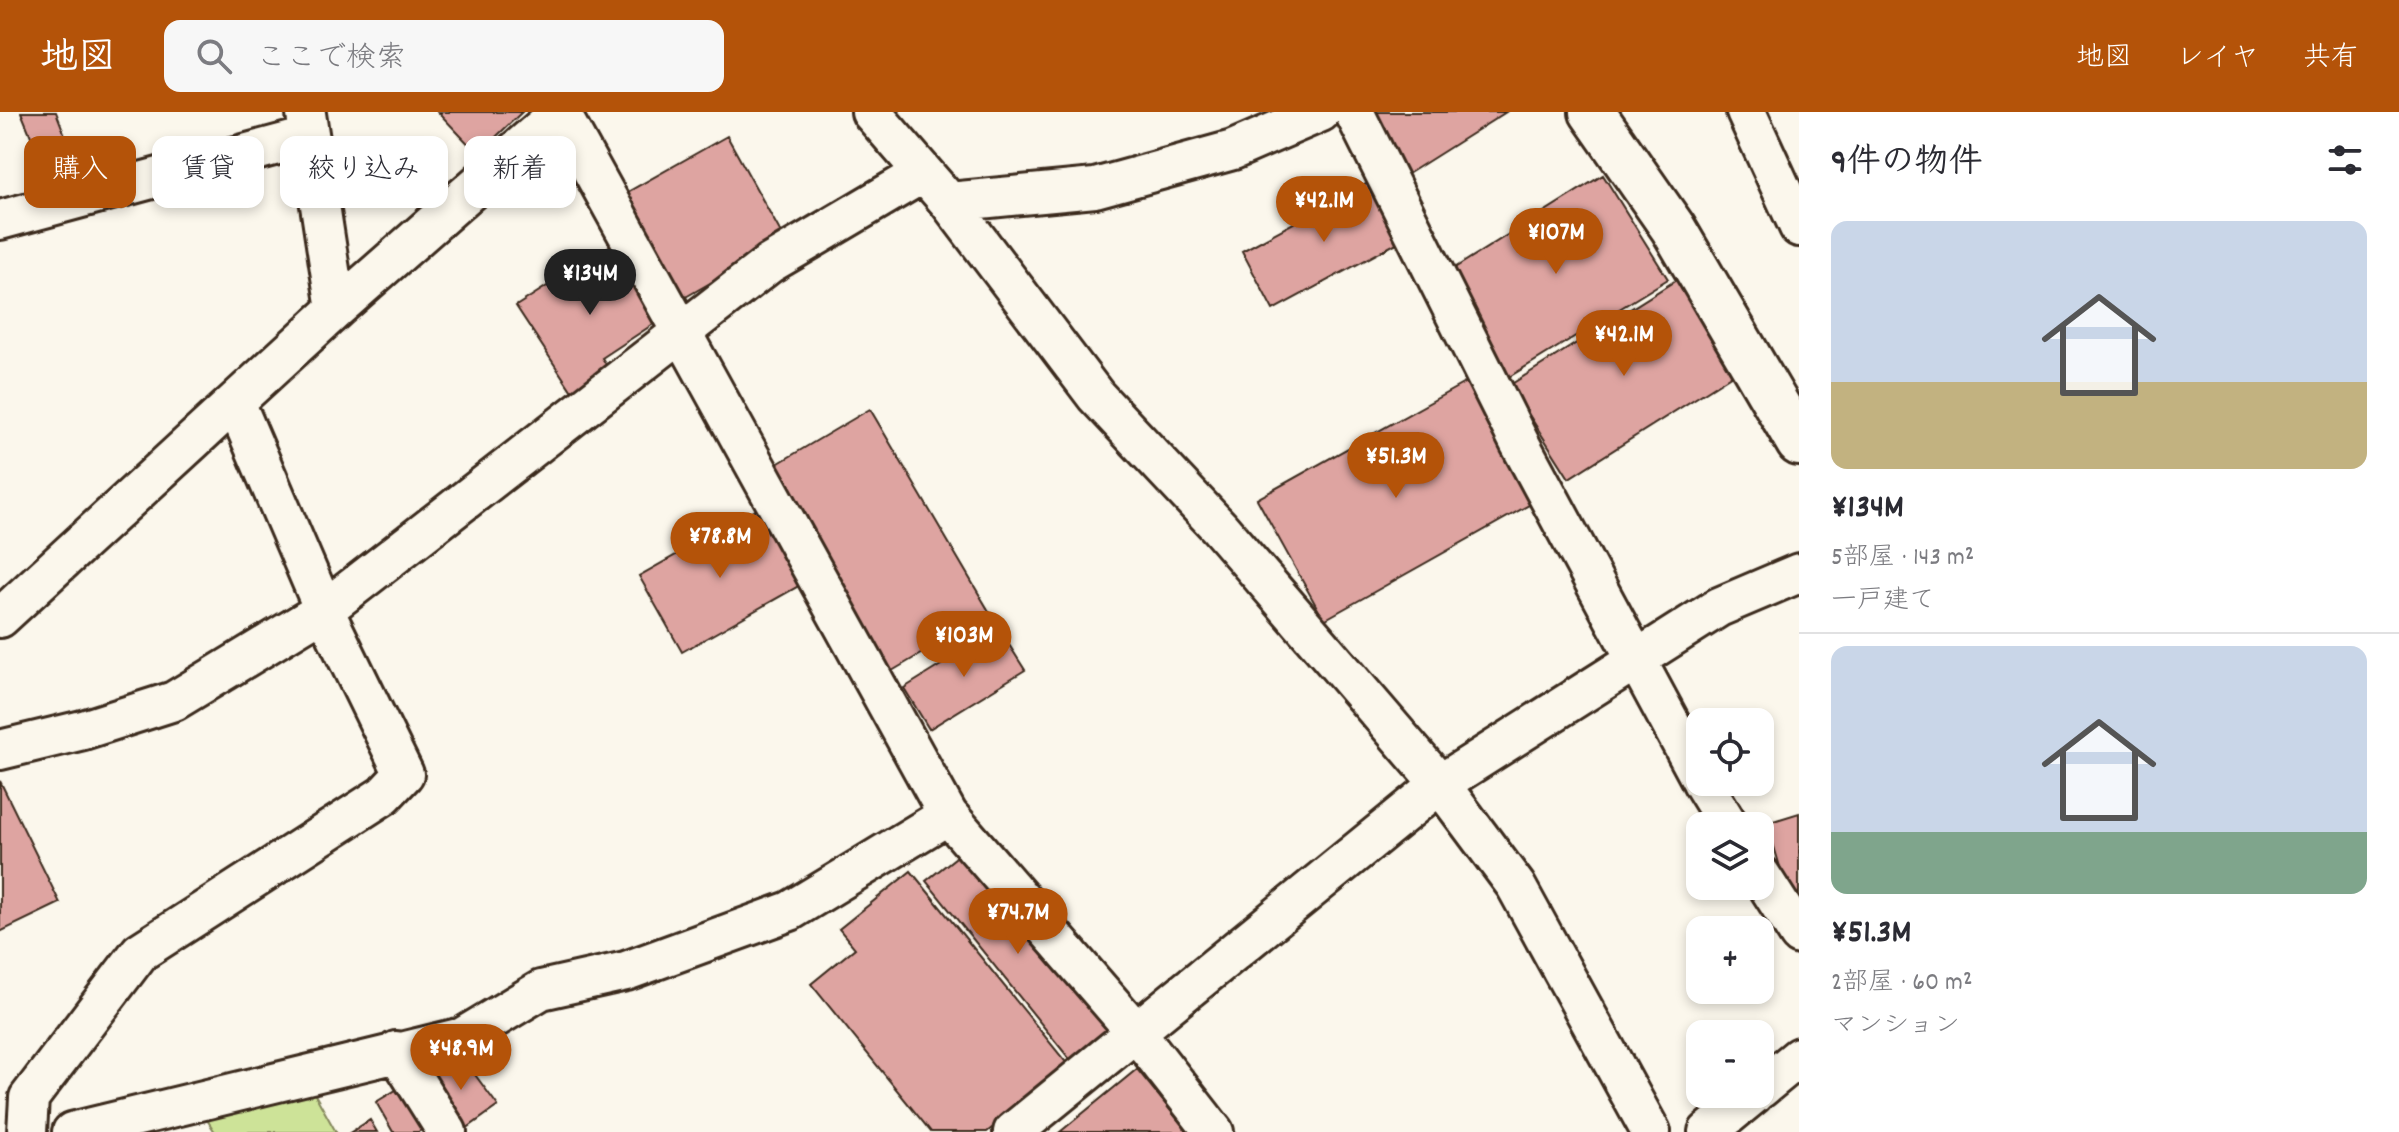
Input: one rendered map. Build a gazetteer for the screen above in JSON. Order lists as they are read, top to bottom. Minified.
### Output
{"page":{"header":"地図","search":"ここで検索","nav":["地図","レイヤ","共有"],"heading":"9件の物件","chip":["購入","賃貸","絞り込み","新着"],"price":["¥42.1M","¥107M","¥134M","¥42.1M","¥51.3M","¥78.8M","¥103M","¥74.7M","¥48.9M"],"list":[{"name":"¥134M","note":"5部屋 · 143 m² · 一戸建て"},{"name":"¥51.3M","note":"2部屋 · 60 m² · マンション"}],"map_buttons":["+","−"]}}
